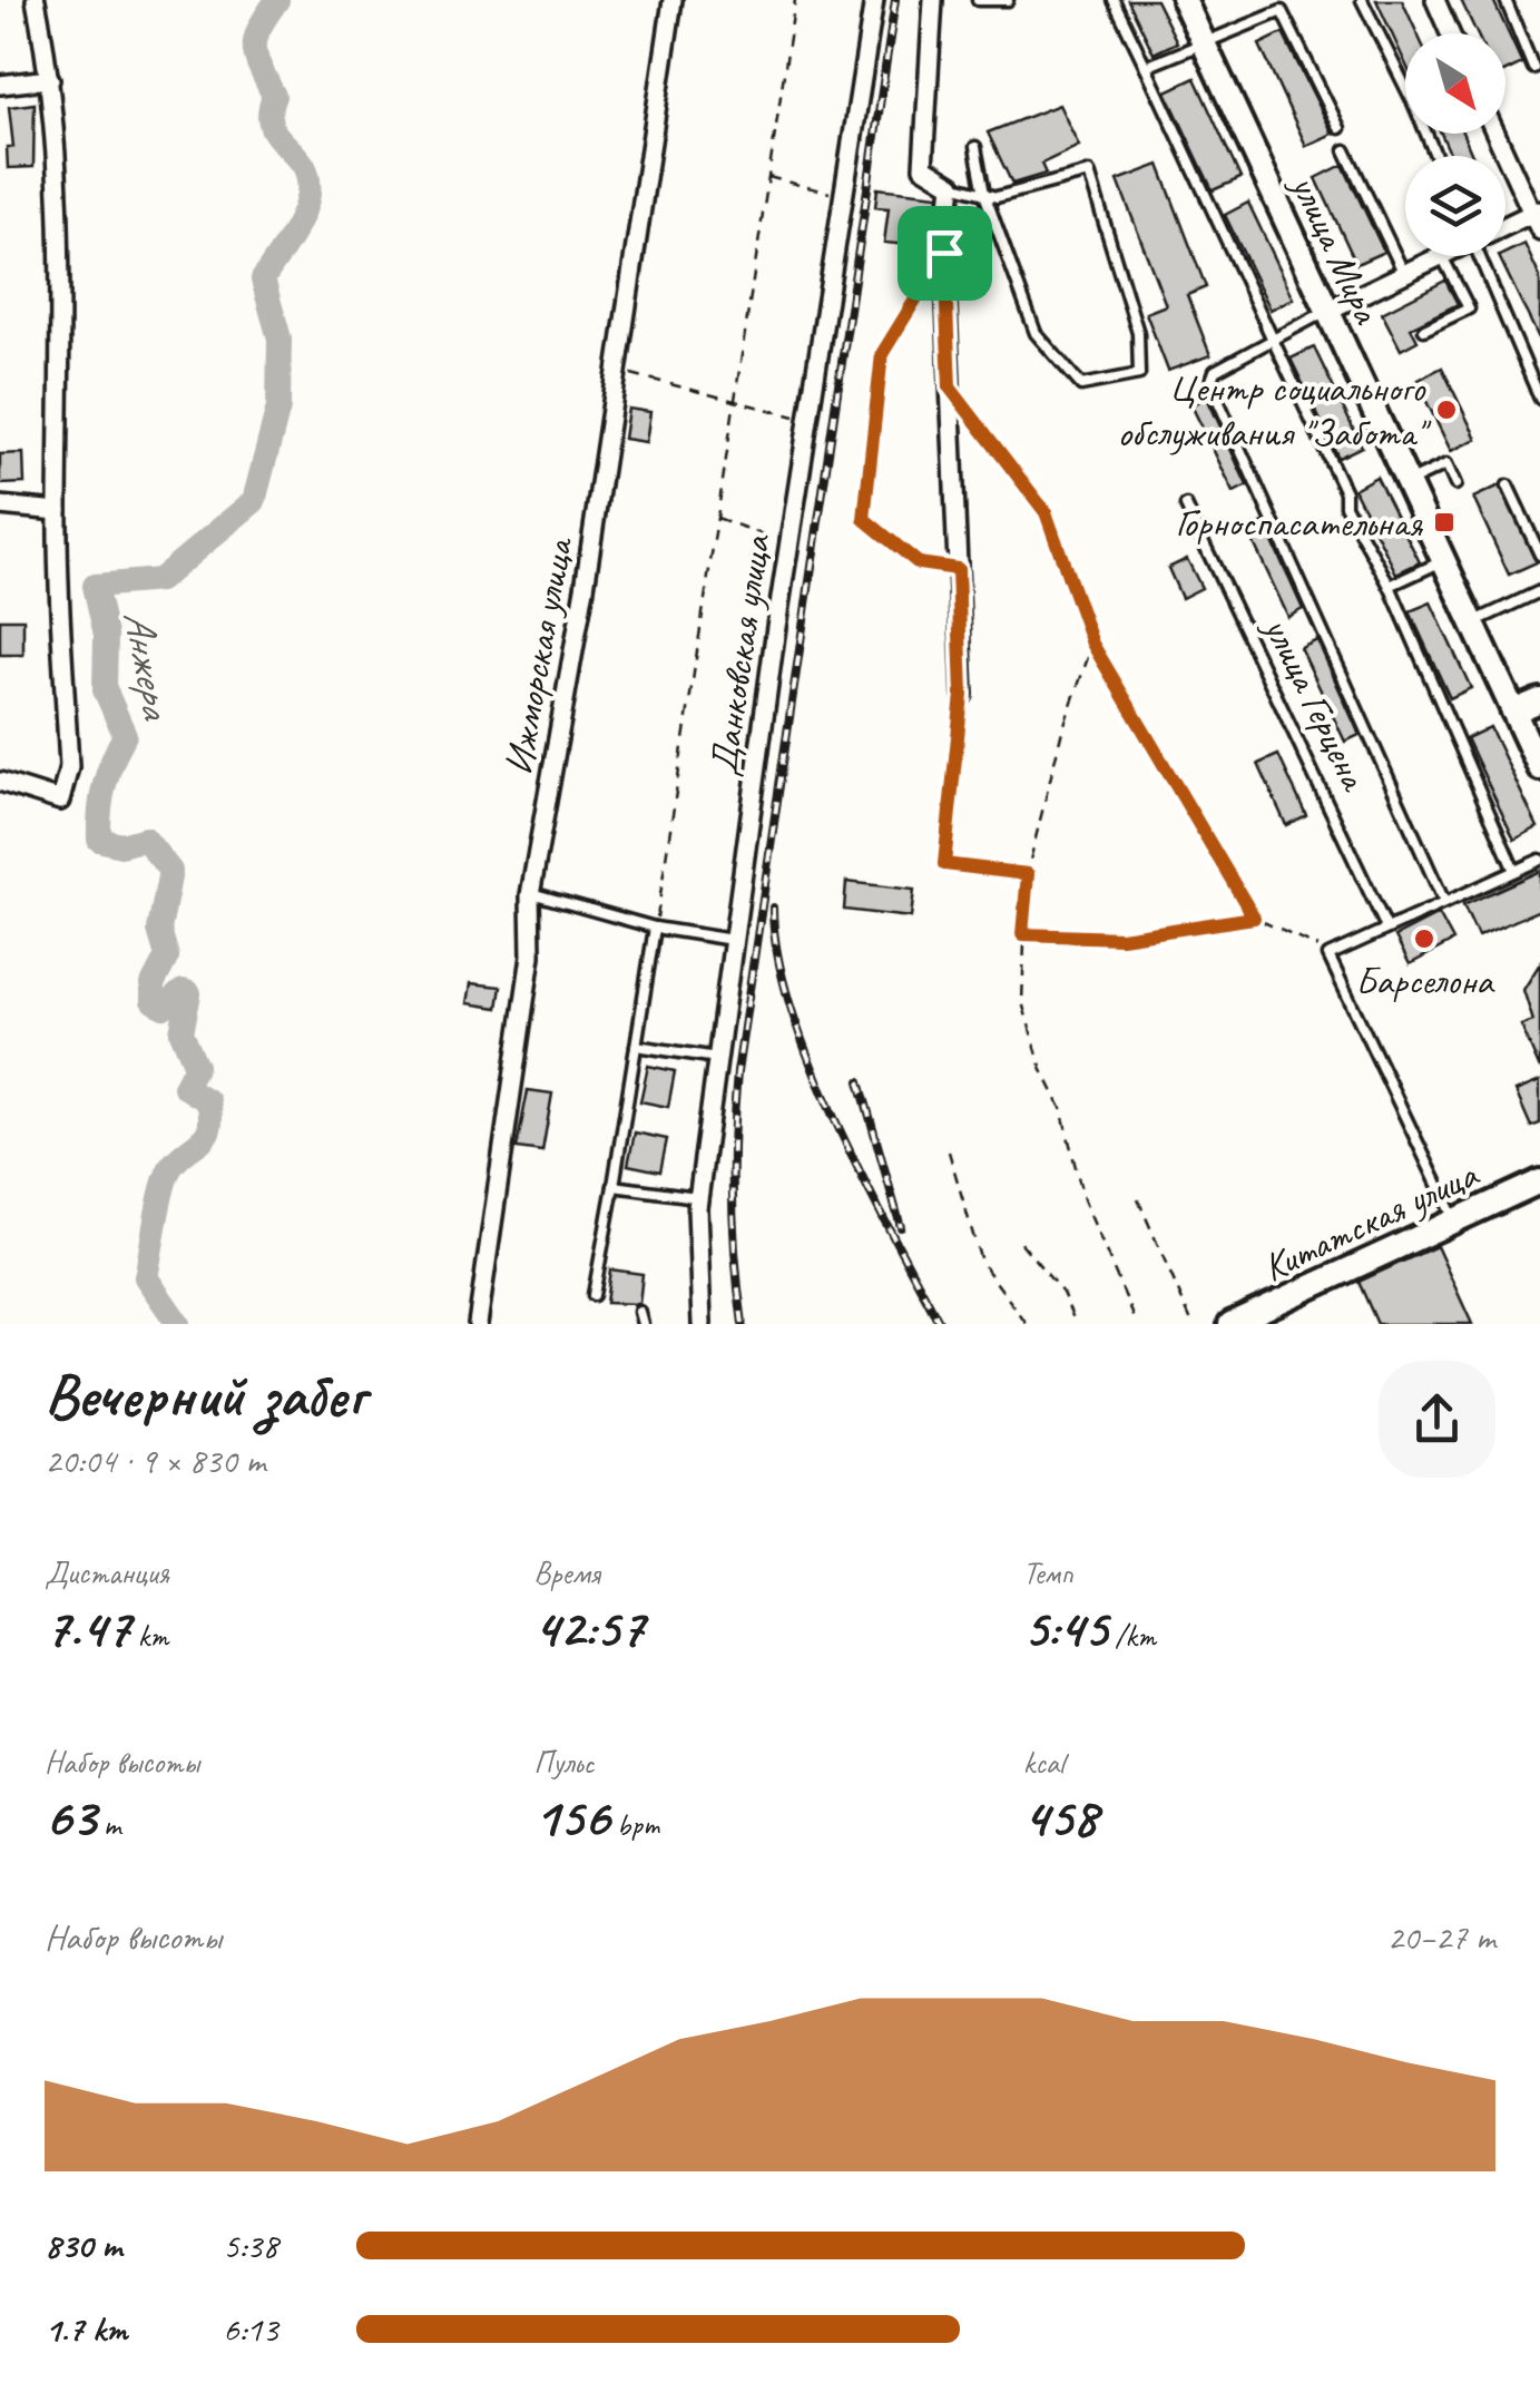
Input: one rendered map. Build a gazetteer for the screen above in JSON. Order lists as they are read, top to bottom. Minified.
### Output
{"streets":{"main road":["улица Мира","Китатская улица"],"street":["Данковская улица","Ижморская улица"],"lane":["улица Герцена"]},"water":["Анжера"],"places":{"other":["Центр социального обслуживания \"Забота\"","Барселона"],"transit":["Горноспасательная"]},"north":"bottom right","page":{"heading":["Вечерний забег","20:04 · 9 × 830 m"],"stats":[["Дистанция","7.47 km"],["Время","42:57"],["Темп","5:45 /km"],["Набор высоты","63 m"],["Пульс","156 bpm"],["kcal","458"]],"chart":["Набор высоты","20–27 m"],"list":[{"name":"830 m","note":"5:38"},{"name":"1.7 km","note":"6:13"}]}}
